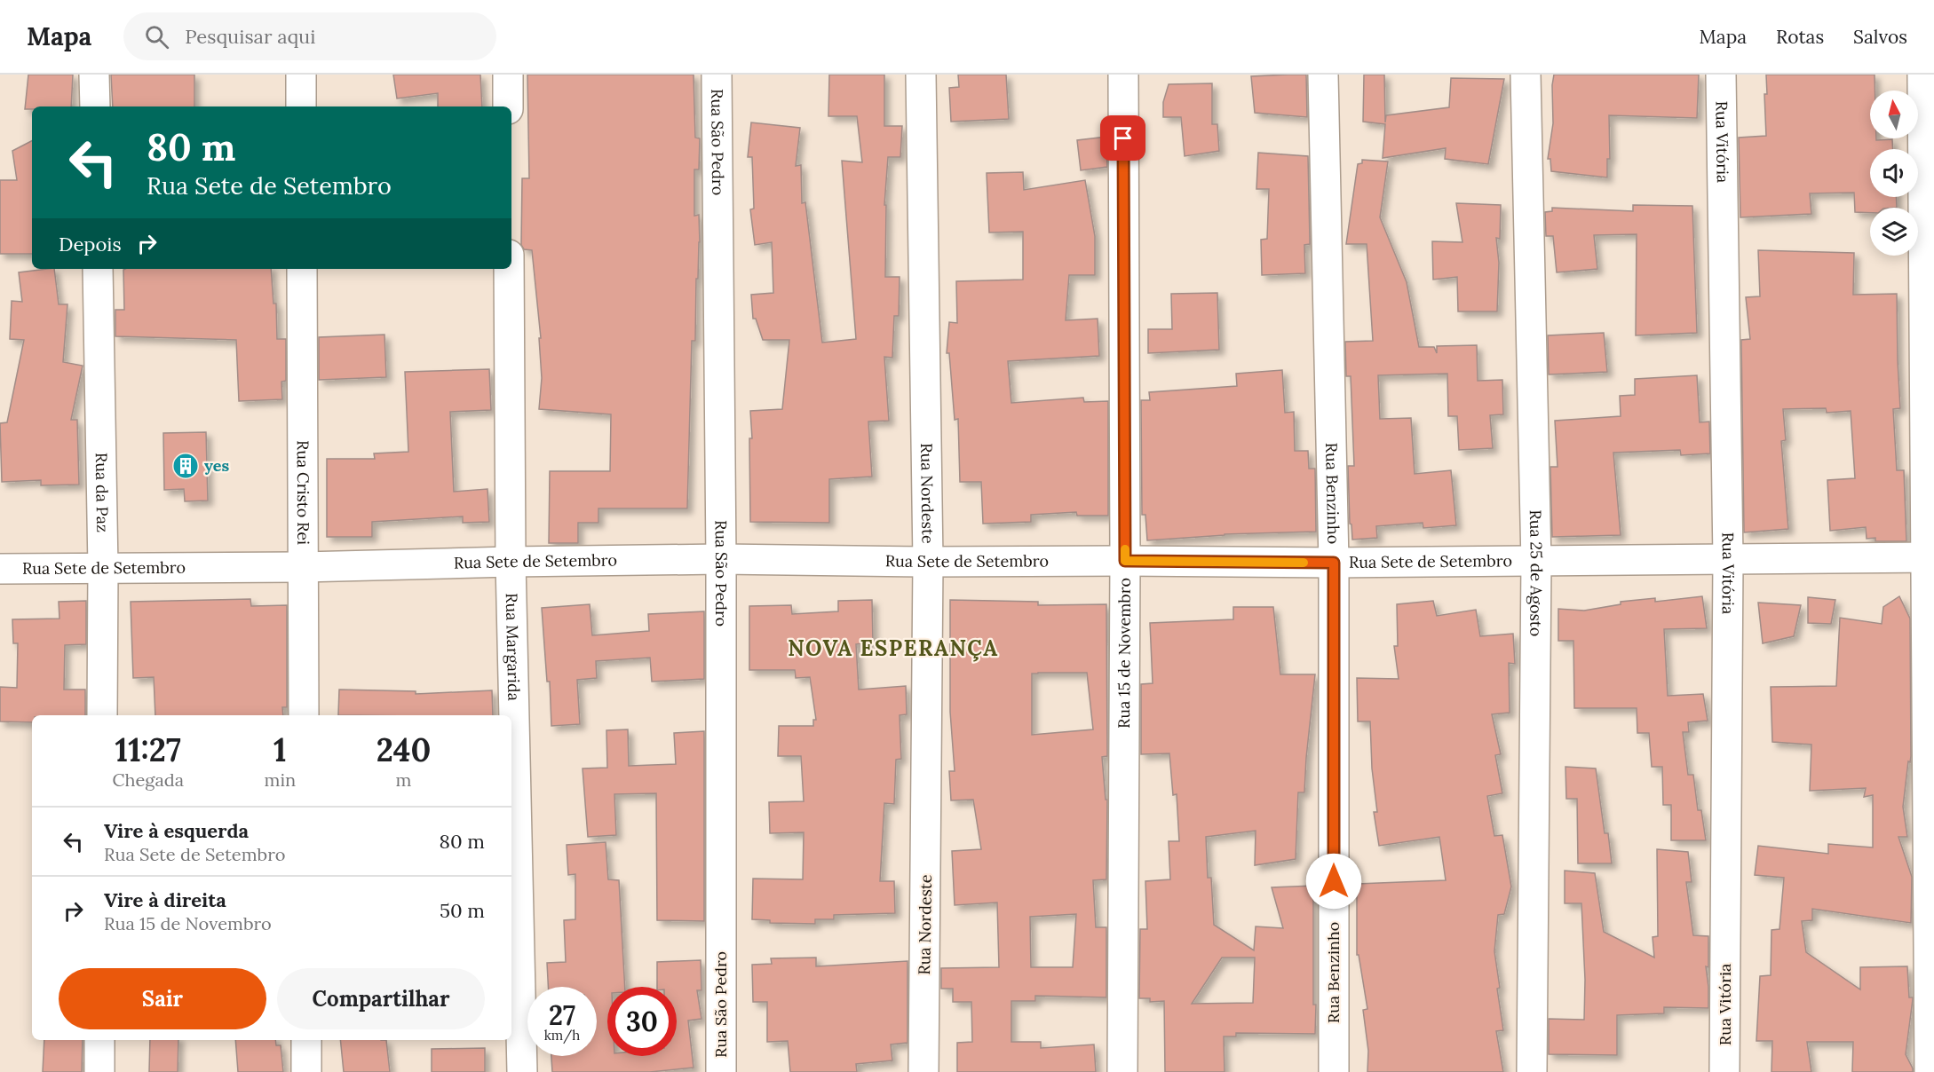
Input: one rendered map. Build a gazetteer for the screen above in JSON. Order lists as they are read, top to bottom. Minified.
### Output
{"streets":{"street":["Rua São Pedro","Rua Vitória","Rua da Paz","Rua Cristo Rei","Rua Nordeste","Rua Benzinho","Rua Sete de Setembro","Rua 25 de Agosto","Rua Margarida","Rua 15 de Novembro"]},"crossings":[["Rua São Pedro","Rua Sete de Setembro"],["Rua Vitória","Rua Sete de Setembro"],["Rua da Paz","Rua Sete de Setembro"],["Rua Cristo Rei","Rua Sete de Setembro"],["Rua Nordeste","Rua Sete de Setembro"],["Rua Benzinho","Rua Sete de Setembro"],["Rua Sete de Setembro","Rua 25 de Agosto"],["Rua Sete de Setembro","Rua Margarida"],["Rua Sete de Setembro","Rua 15 de Novembro"]],"districts":["NOVA ESPERANÇA"],"places":{"building":["yes"]},"north":"top","page":{"header":"Mapa","search":"Pesquisar aqui","nav":["Mapa","Rotas","Salvos"],"turn":["80 m","Rua Sete de Setembro"],"then":"Depois","eta":["11:27","Chegada","1","min","240","m"],"list":[{"name":"Vire à esquerda","note":"Rua Sete de Setembro","value":"80 m"},{"name":"Vire à direita","note":"Rua 15 de Novembro","value":"50 m"}],"buttons":["Sair","Compartilhar"],"speed":"27 km/h","limit":"30"}}
